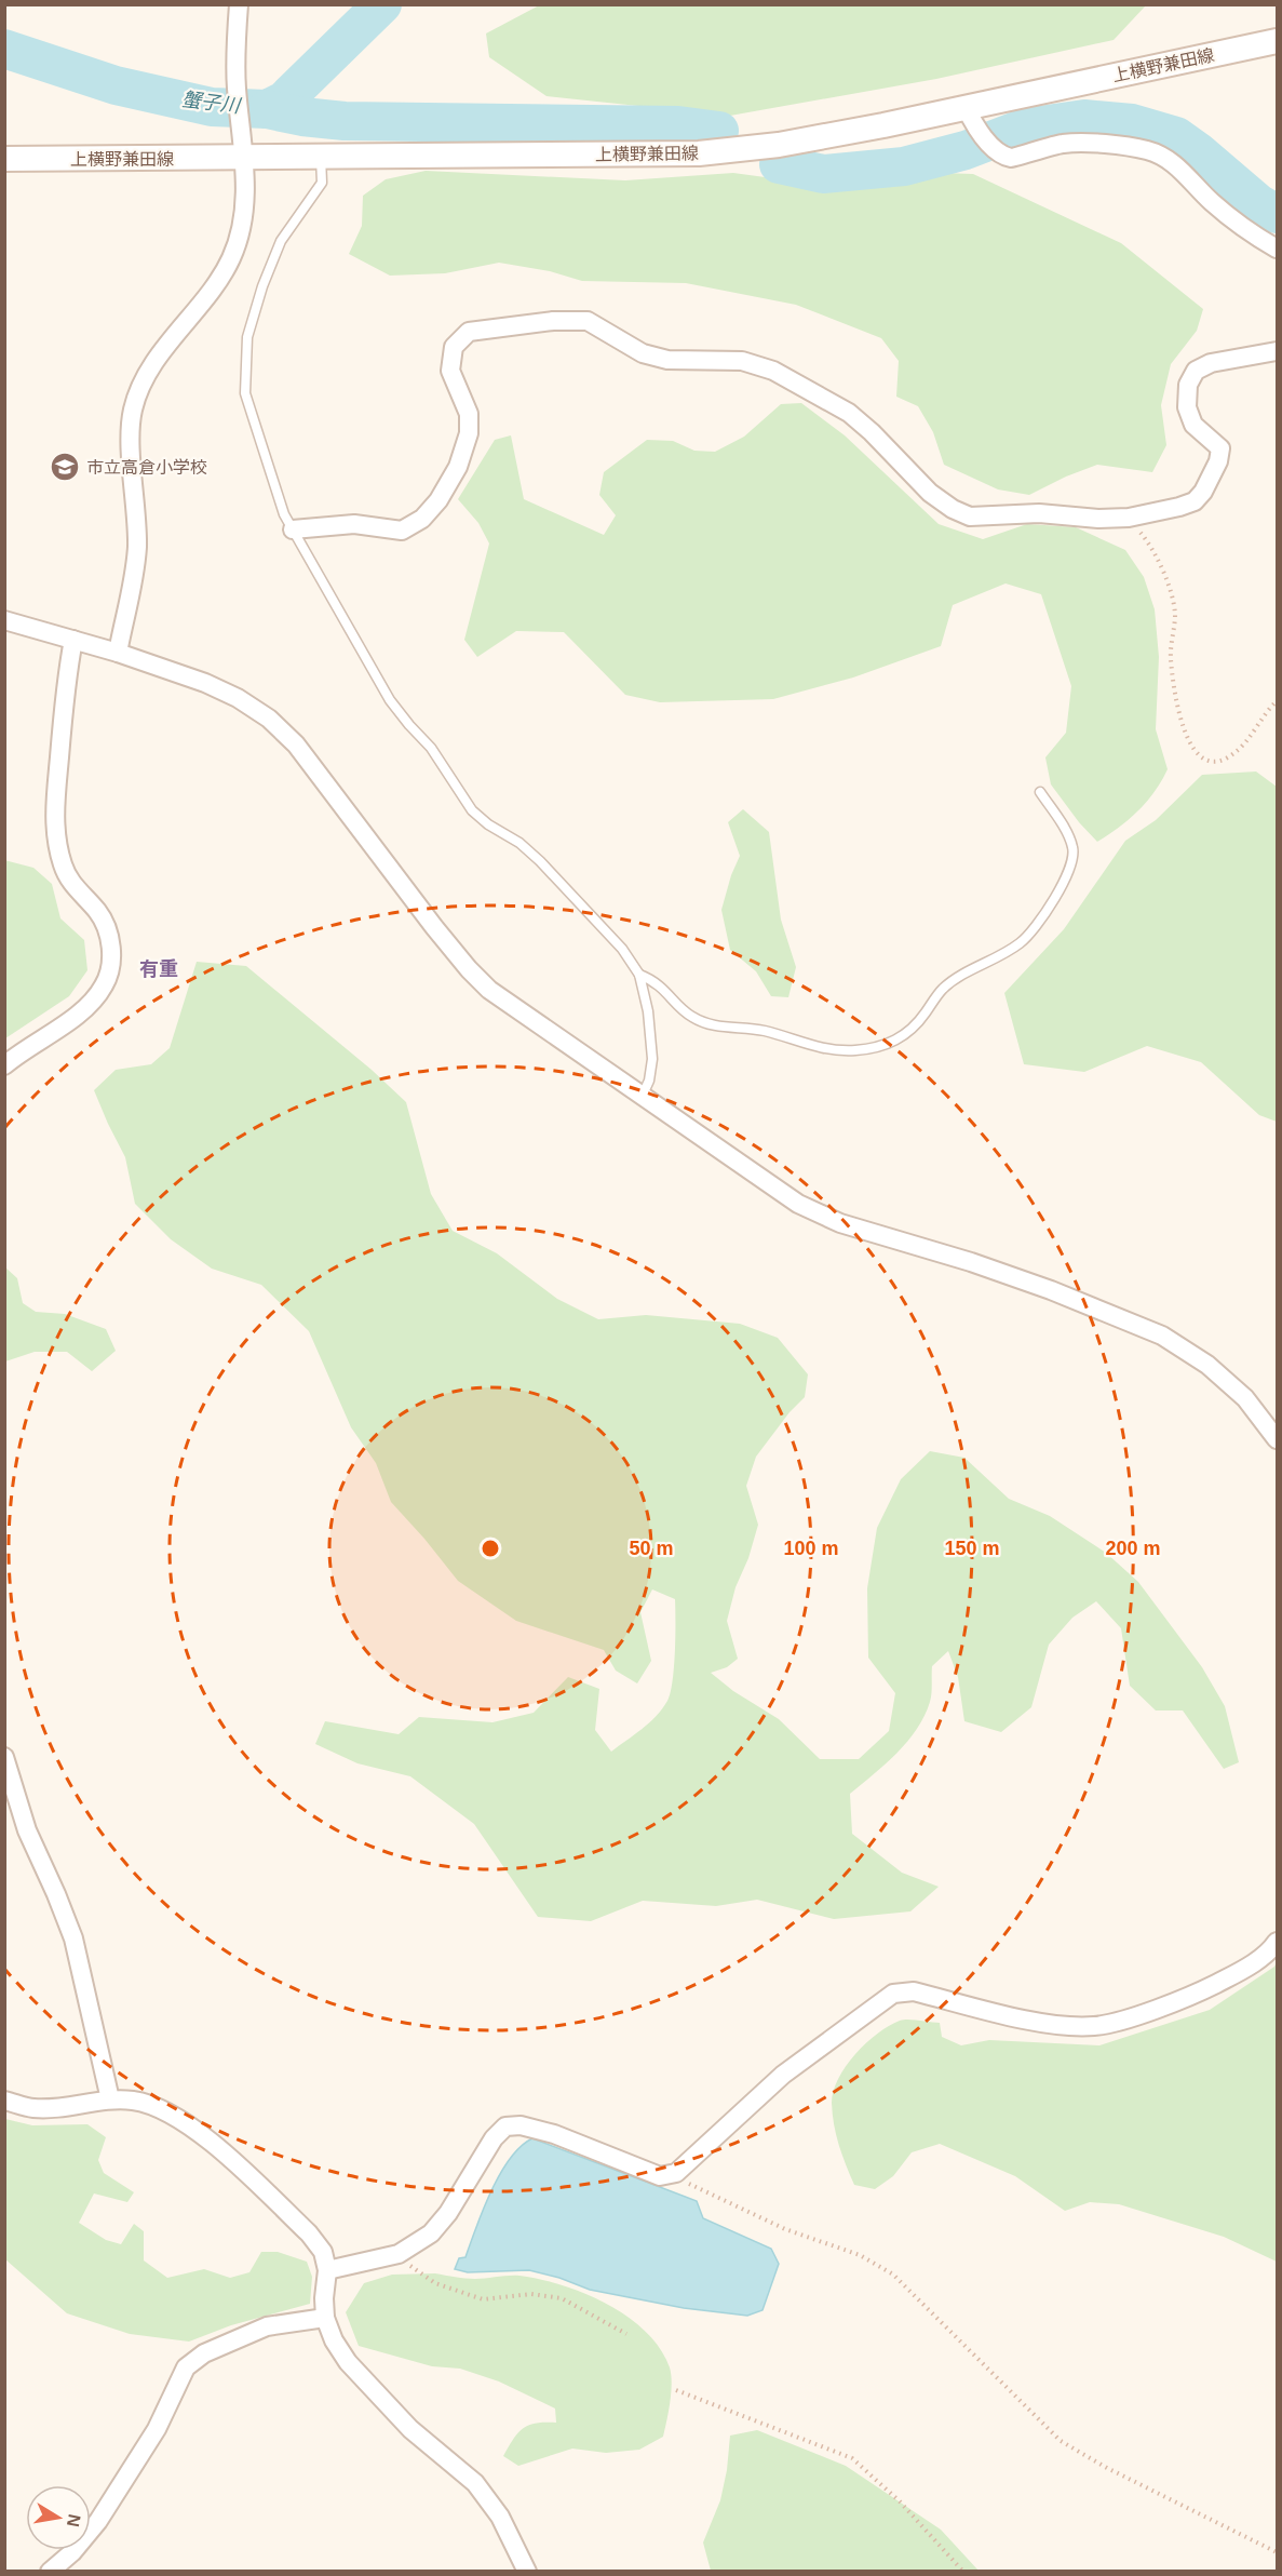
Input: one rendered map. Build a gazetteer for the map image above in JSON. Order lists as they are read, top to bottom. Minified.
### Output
{"streets":{"main road":["上横野兼田線"]},"districts":["有重"],"water":["蟹子川"],"places":{"school or university":["市立高倉小学校"]},"north":"right","rings":["50 m","100 m","150 m","200 m"]}
